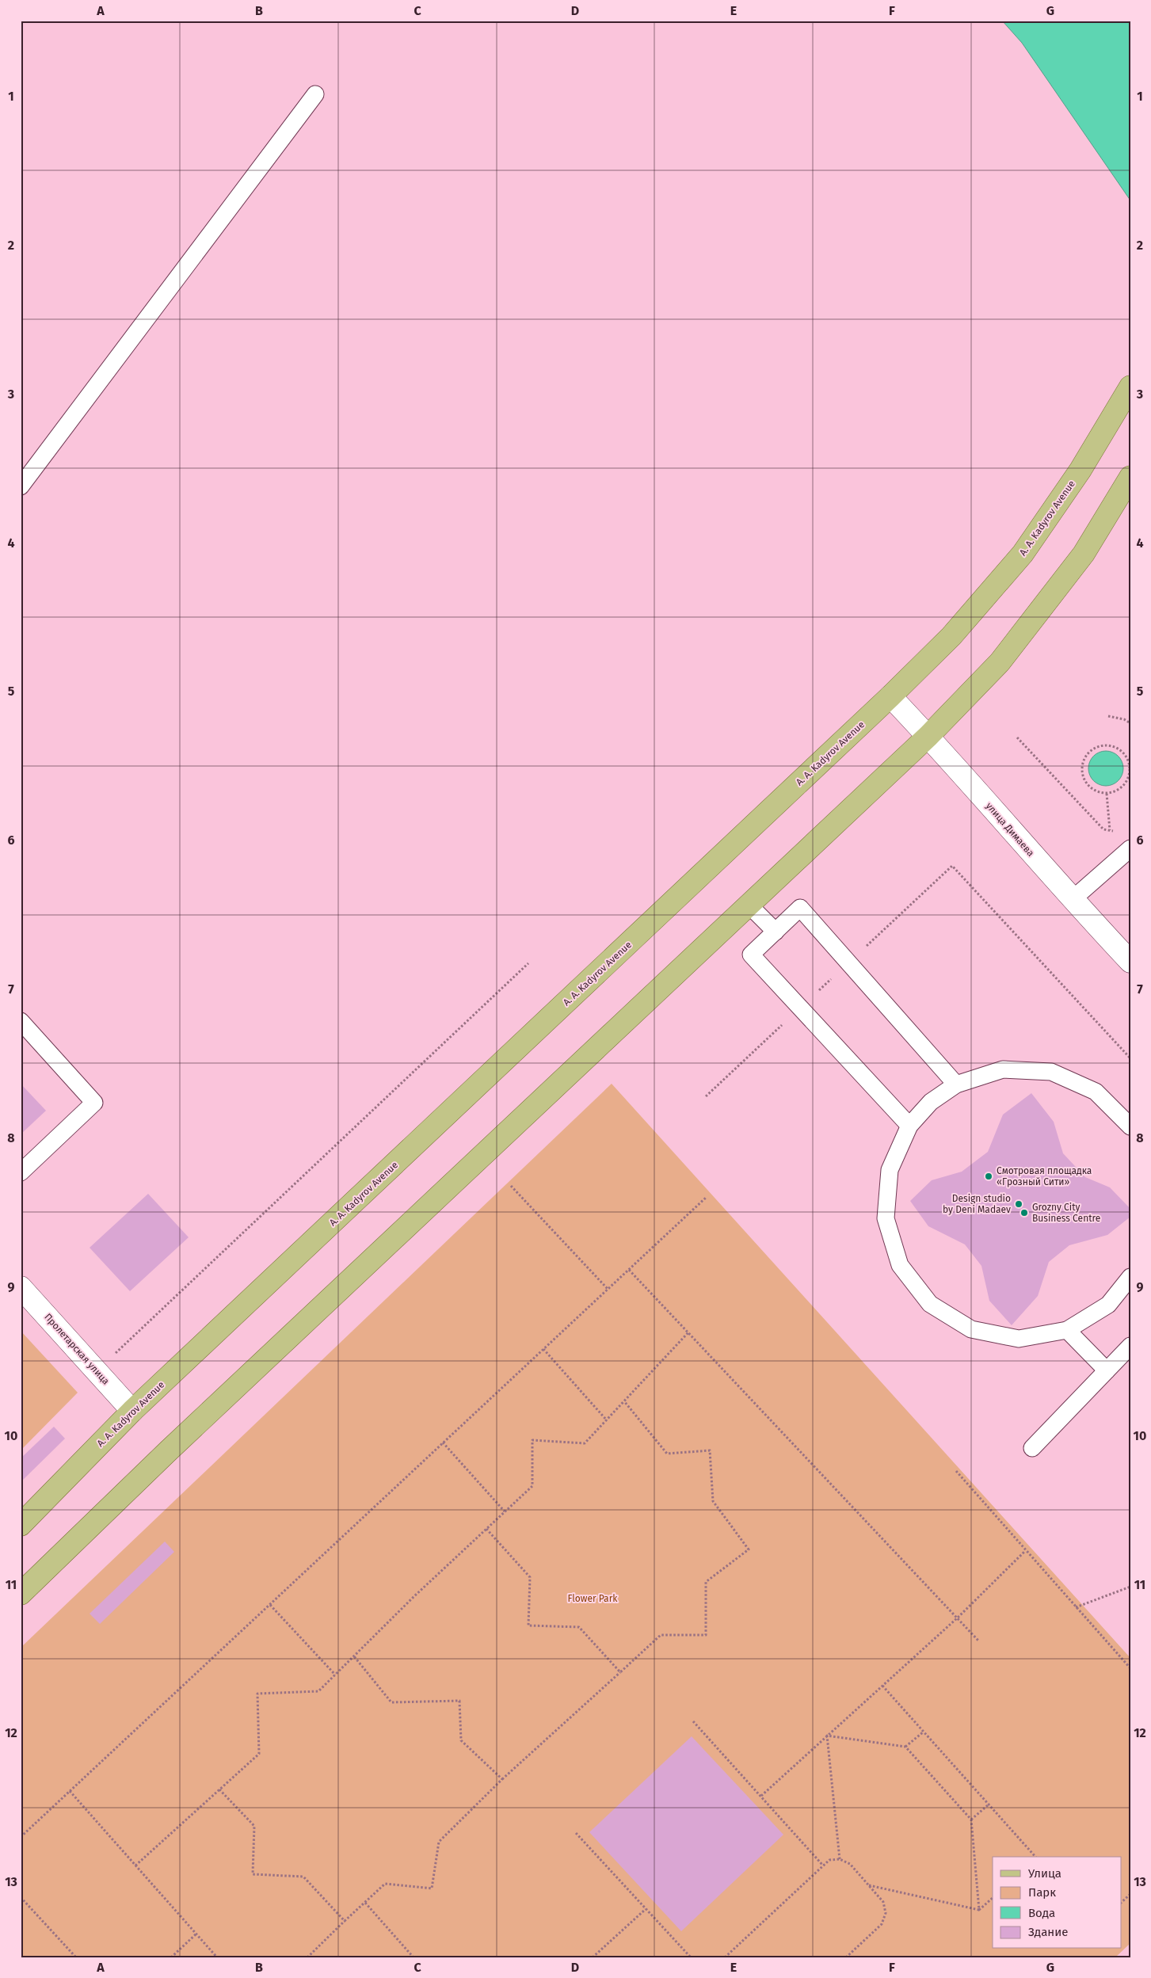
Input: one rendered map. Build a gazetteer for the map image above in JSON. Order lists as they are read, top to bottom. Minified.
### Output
{"streets":{"main road":["A. A. Kadyrov Avenue"],"street":["улица Димаева","Пролетарская улица"]},"crossings":[["A. A. Kadyrov Avenue","улица Димаева"],["A. A. Kadyrov Avenue","Пролетарская улица"]],"parks":["Flower Park"],"places":["Смотровая площадка «Грозный Сити»","Design studio by Deni Madaev","Grozny City Business Centre"],"legend":["Улица","Парк","Вода","Здание"],"grid":{"columns":["A","B","C","D","E","F","G"],"rows":["1","2","3","4","5","6","7","8","9","10","11","12","13"]}}
